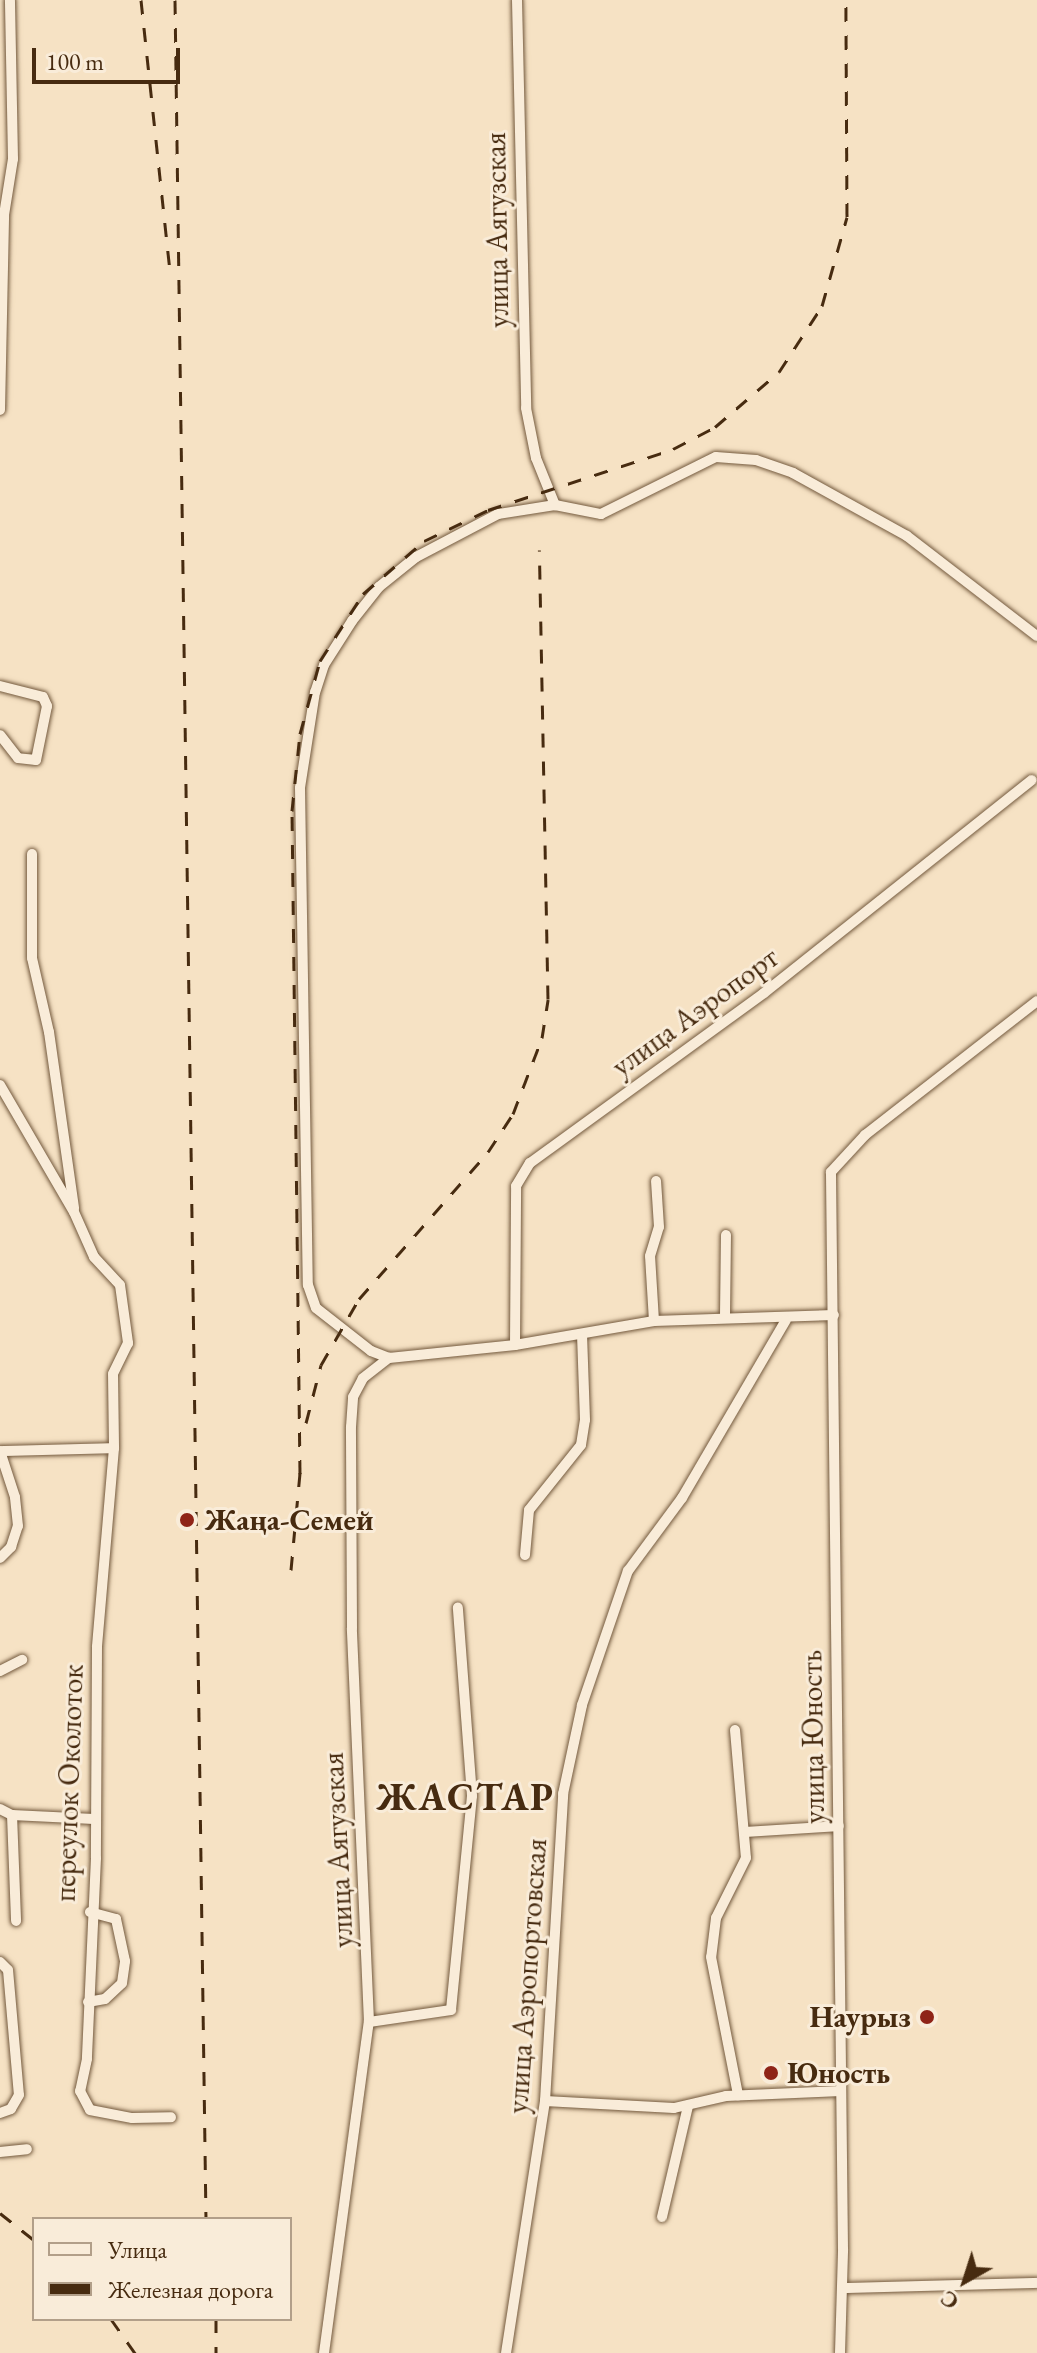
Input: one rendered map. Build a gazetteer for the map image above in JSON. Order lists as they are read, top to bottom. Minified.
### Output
{"streets":{"street":["улица Аягузская","улица Аэропорт","улица Юность","переулок Околоток","улица Аэропортовская"]},"districts":["ЖАСТАР"],"places":["Жаңа-Семей","Наурыз","Юность"],"legend":["Улица","Железная дорога"],"scale_bar":"100 m","north":"bottom left"}
